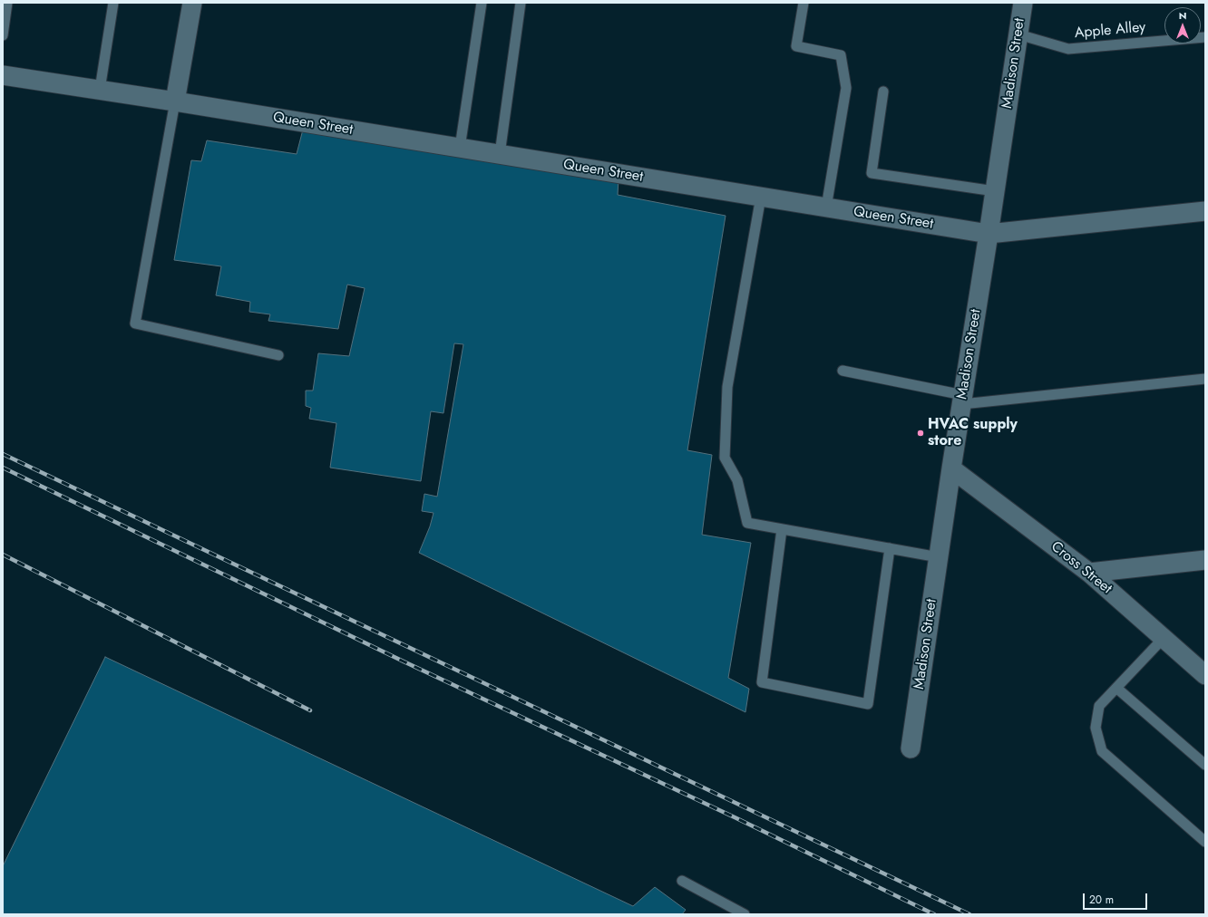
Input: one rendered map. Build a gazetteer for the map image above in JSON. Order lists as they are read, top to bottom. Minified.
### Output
{"streets":{"street":["Madison Street","Queen Street","Cross Street"],"lane":["Apple Alley"]},"crossings":[["Apple Alley","Madison Street"],["Madison Street","Queen Street"],["Madison Street","Cross Street"]],"places":["HVAC supply store"],"scale_bar":"20 m","north":"top"}
